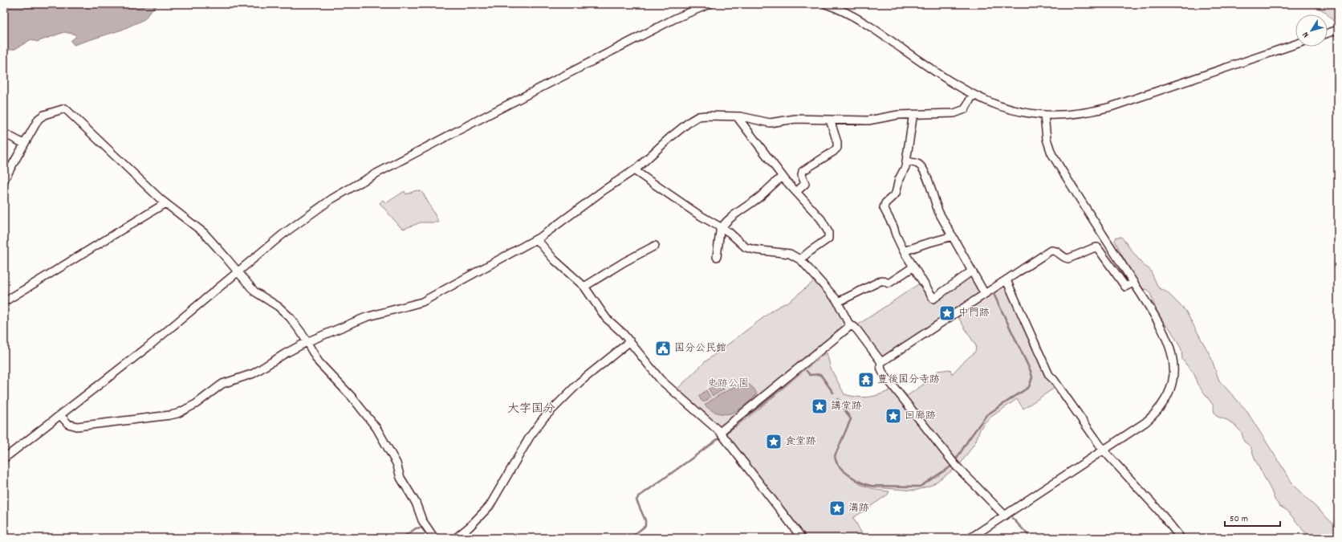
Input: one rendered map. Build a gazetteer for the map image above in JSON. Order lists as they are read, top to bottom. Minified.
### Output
{"districts":["大字国分"],"parks":["史跡公園"],"places":{"place":["中門跡","講堂跡","回廊跡","食堂跡","溝跡"],"public building":["国分公民館"],"temple":["豊後国分寺跡"]},"scale_bar":"50 m","north":"bottom left"}
